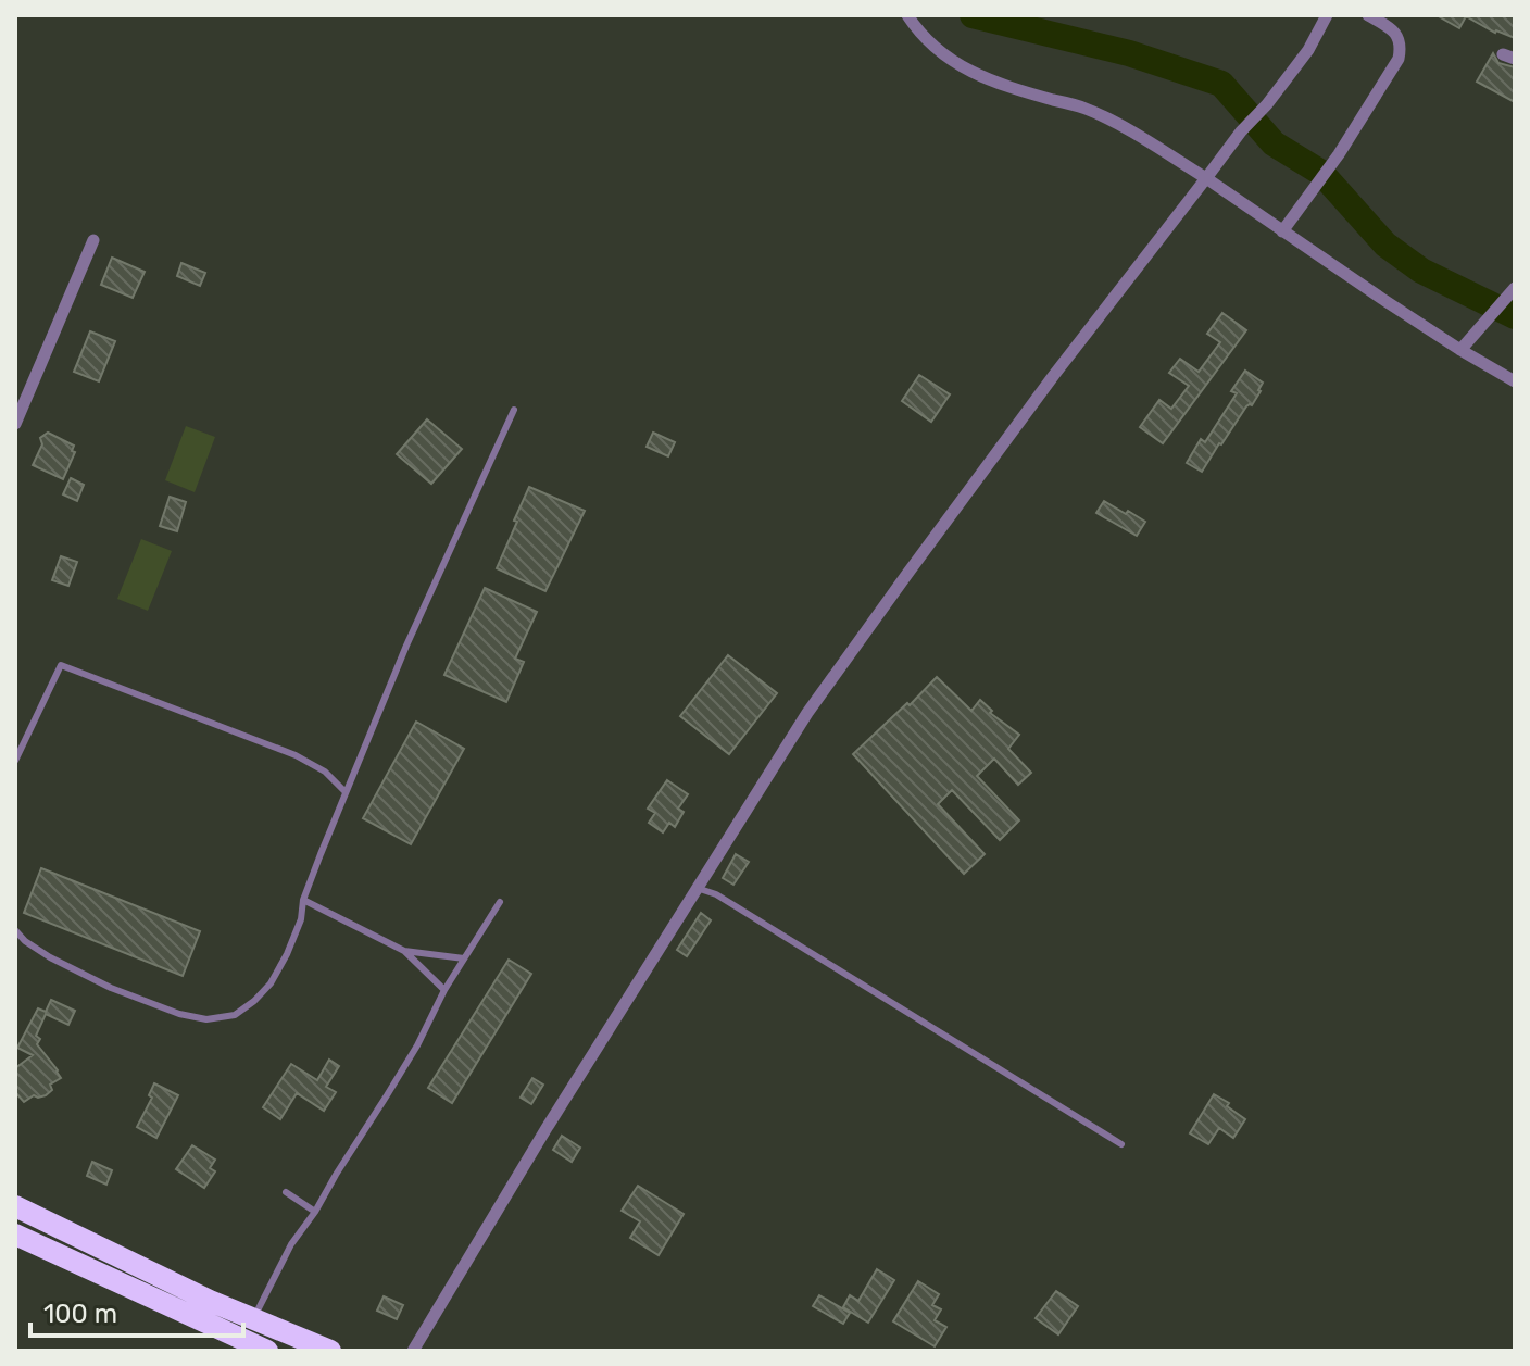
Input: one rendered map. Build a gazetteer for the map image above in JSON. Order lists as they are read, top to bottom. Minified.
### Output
{"scale_bar":"100 m"}
